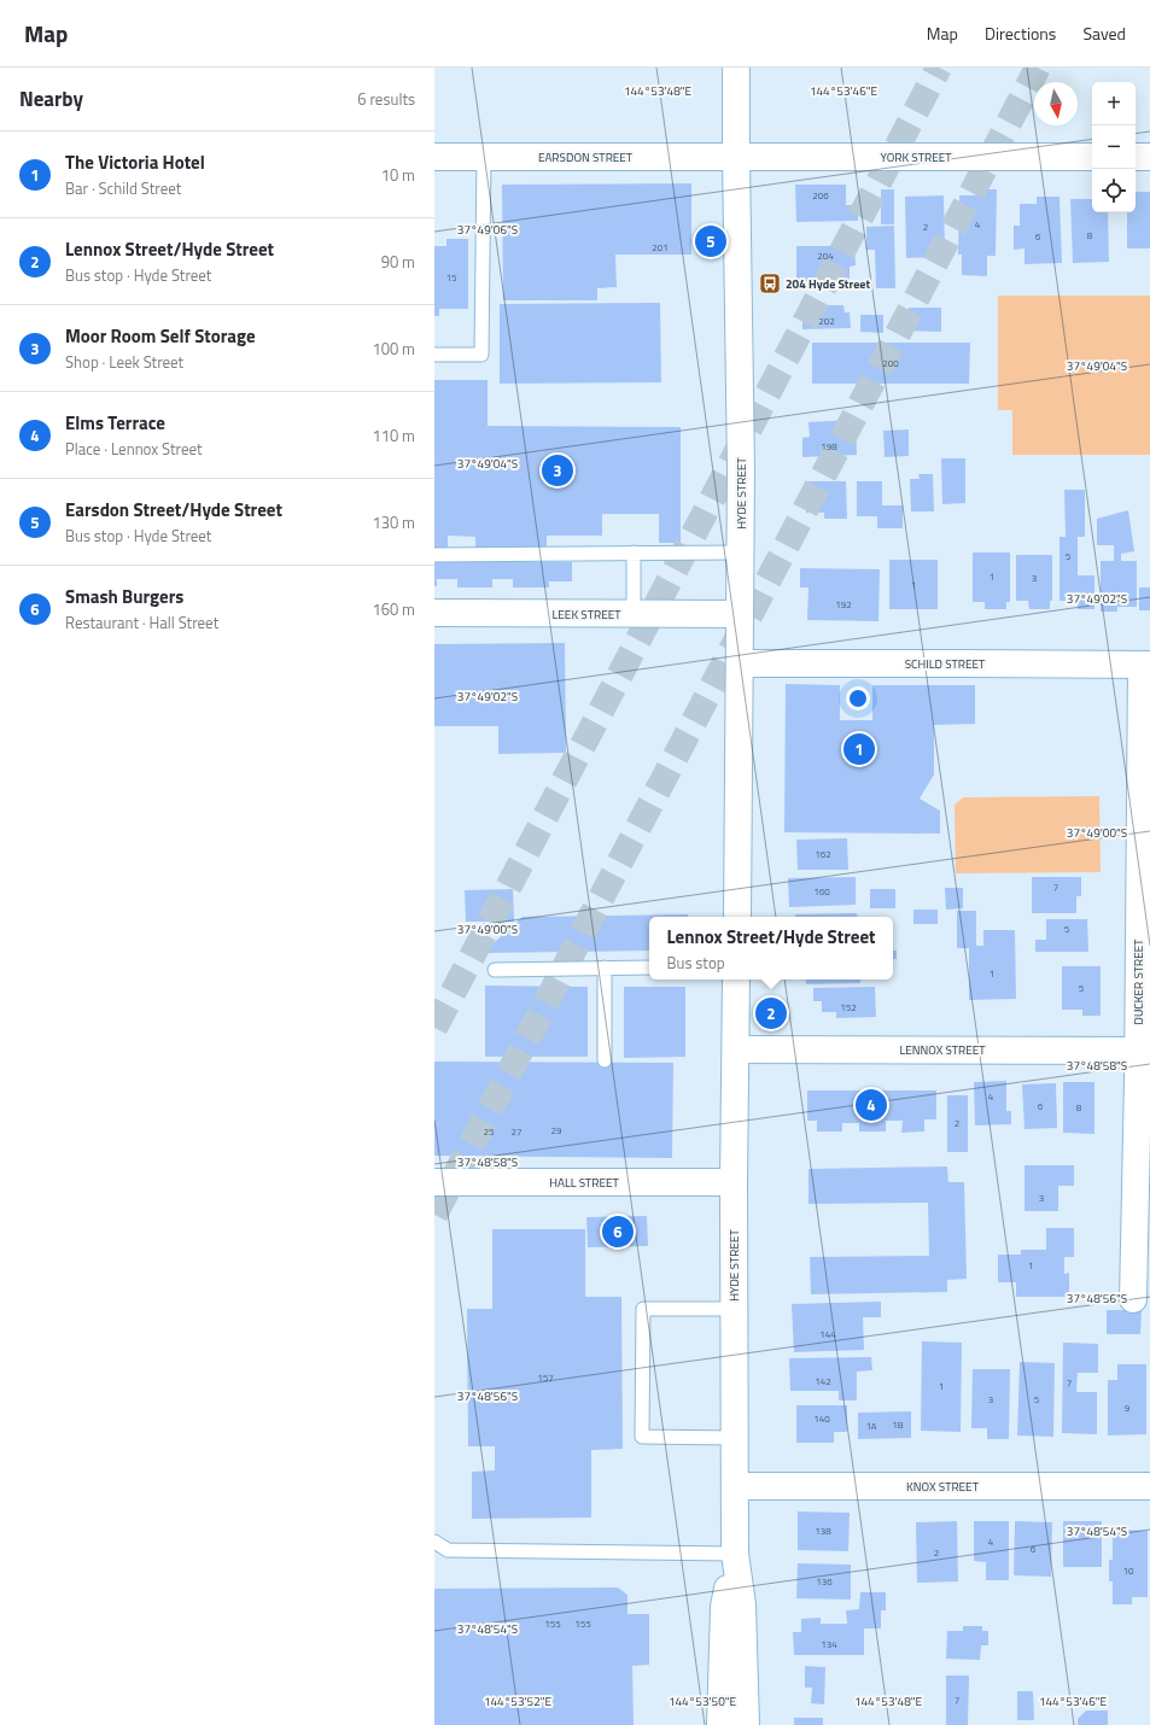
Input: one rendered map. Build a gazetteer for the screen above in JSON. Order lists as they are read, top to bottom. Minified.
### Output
{"streets":{"street":["EARSDON STREET","YORK STREET","HYDE STREET","LEEK STREET","SCHILD STREET","DUCKER STREET","LENNOX STREET","HALL STREET","KNOX STREET"]},"crossings":[["EARSDON STREET","YORK STREET"],["EARSDON STREET","HYDE STREET"],["YORK STREET","HYDE STREET"],["HYDE STREET","LEEK STREET"],["HYDE STREET","SCHILD STREET"],["HYDE STREET","LENNOX STREET"],["HYDE STREET","HALL STREET"],["HYDE STREET","KNOX STREET"],["SCHILD STREET","DUCKER STREET"],["DUCKER STREET","LENNOX STREET"]],"places":{"bus stop":["204 Hyde Street"]},"house_numbers":["206","4","2","8","6","201","204","15","202","200","198","5","1","3","1","192","162","7","160","5","1","5","152","4","6","8","2","29","25","27","3","1","144","157","142","7","1","3","5","9","140","1B","1A","138","4","6","2","10","136","155","155","134","7"],"north":"bottom","page":{"header":"Map","nav":["Map","Directions","Saved"],"heading":["Nearby","6 results"],"map_buttons":["+","−"],"list":[{"mark":"1","name":"The Victoria Hotel","note":"Bar · Schild Street","value":"10 m"},{"mark":"2","name":"Lennox Street/Hyde Street","note":"Bus stop · Hyde Street","value":"90 m"},{"mark":"3","name":"Moor Room Self Storage","note":"Shop · Leek Street","value":"100 m"},{"mark":"4","name":"Elms Terrace","note":"Place · Lennox Street","value":"110 m"},{"mark":"5","name":"Earsdon Street/Hyde Street","note":"Bus stop · Hyde Street","value":"130 m"},{"mark":"6","name":"Smash Burgers","note":"Restaurant · Hall Street","value":"160 m"}],"pins":["5","3","1","2","4","6"],"popup":["Lennox Street/Hyde Street","Bus stop"]},"coordinates":["144°53'48\"E","144°53'46\"E","37°49'06\"S","37°49'04\"S","37°49'02\"S","37°49'00\"S","37°48'58\"S","37°48'56\"S","37°48'54\"S","144°53'52\"E","144°53'50\"E"]}
